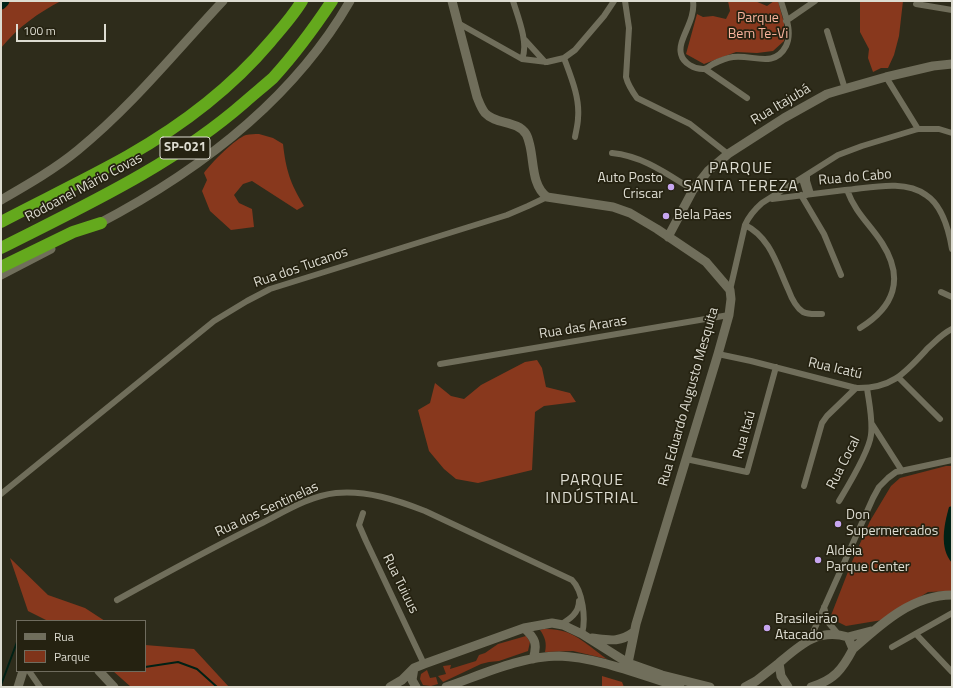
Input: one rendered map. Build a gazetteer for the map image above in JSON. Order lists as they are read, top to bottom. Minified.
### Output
{"streets":{"highway":["SP-021","Rodoanel Mário Covas"],"main road":["Rua Itajubá","Rua Eduardo Augusto Mesquita"],"street":["Rua do Cabo","Rua dos Tucanos","Rua das Araras","Rua Icatú","Rua Itaú","Rua Cocal","Rua dos Sentinelas","Rua Tuiuus"]},"crossings":[["Rua das Araras","Rua Eduardo Augusto Mesquita"],["Rua Icatú","Rua Eduardo Augusto Mesquita"],["Rua Icatú","Rua Itaú"],["Rua Icatú","Rua Cocal"],["Rua Eduardo Augusto Mesquita","Rua Itaú"]],"districts":["PARQUE SANTA TEREZA","PARQUE INDÚSTRIAL"],"parks":["Parque Bem Te-Vi"],"places":["Auto Posto Criscar","Bela Pães","Don Supermercados","Aldeia Parque Center","Brasileirão Atacado"],"legend":["Rua","Parque"],"scale_bar":"100 m"}
